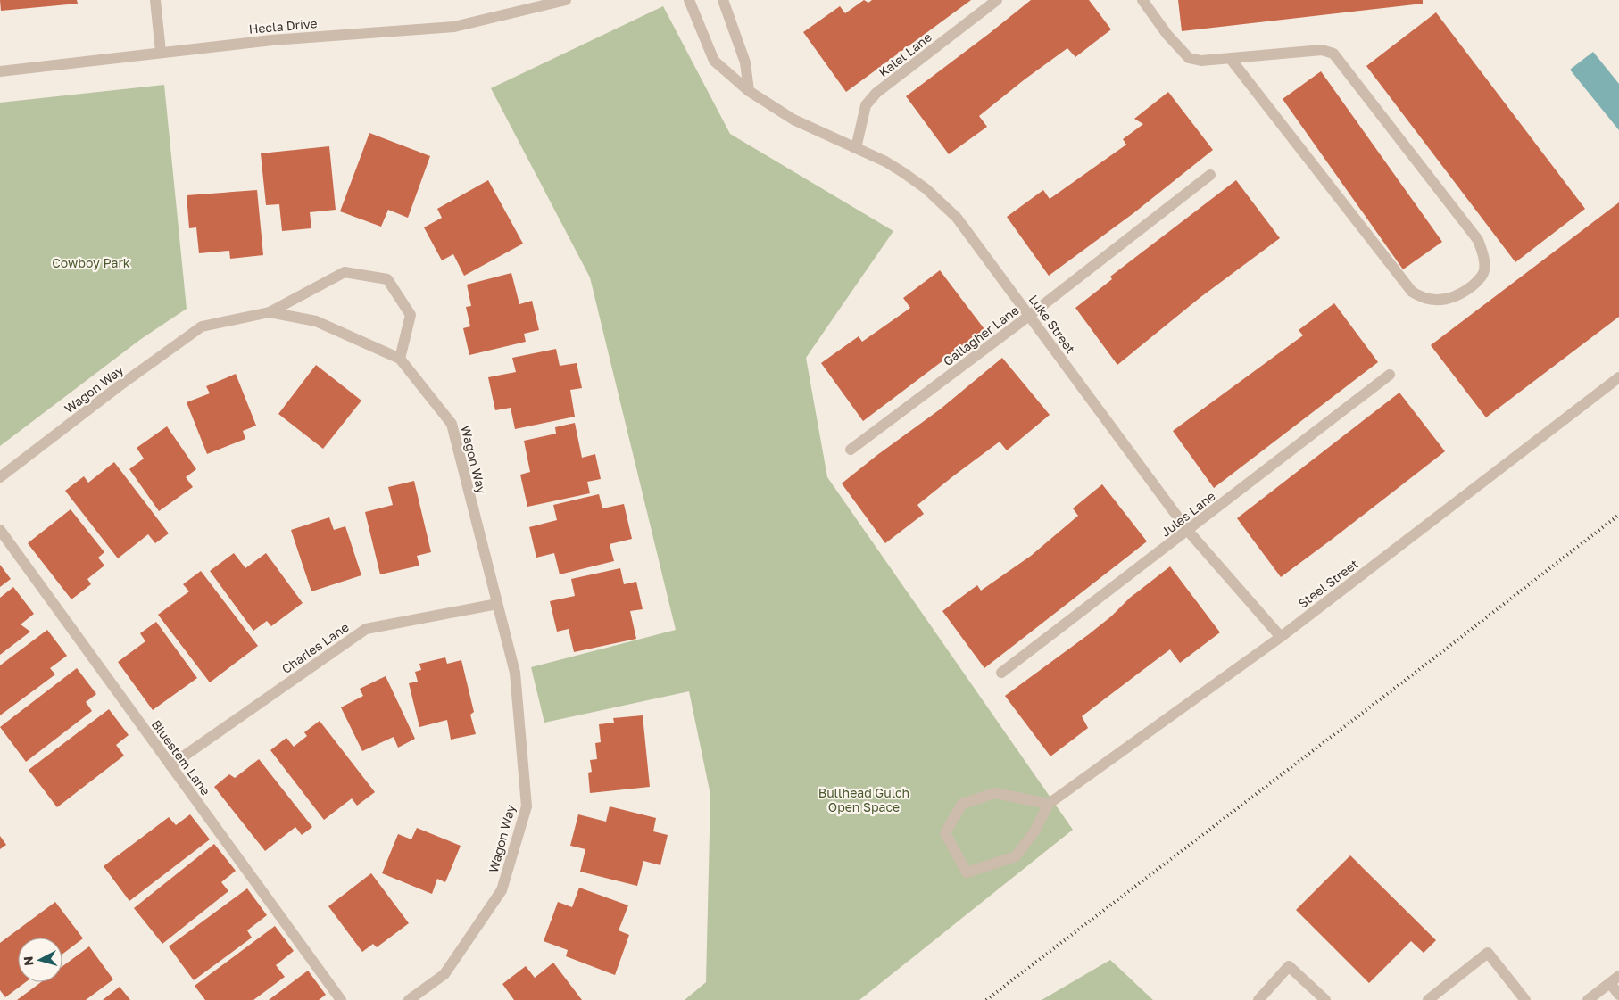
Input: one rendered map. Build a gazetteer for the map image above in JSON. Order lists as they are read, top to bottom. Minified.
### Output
{"streets":{"street":["Hecla Drive","Kalel Lane","Luke Street","Gallagher Lane","Wagon Way","Jules Lane","Steel Street","Charles Lane","Bluestem Lane"]},"crossings":[["Kalel Lane","Luke Street"],["Luke Street","Gallagher Lane"],["Luke Street","Jules Lane"],["Luke Street","Steel Street"],["Wagon Way","Charles Lane"],["Charles Lane","Bluestem Lane"]],"parks":["Cowboy Park","Bullhead Gulch Open Space"],"north":"left"}
